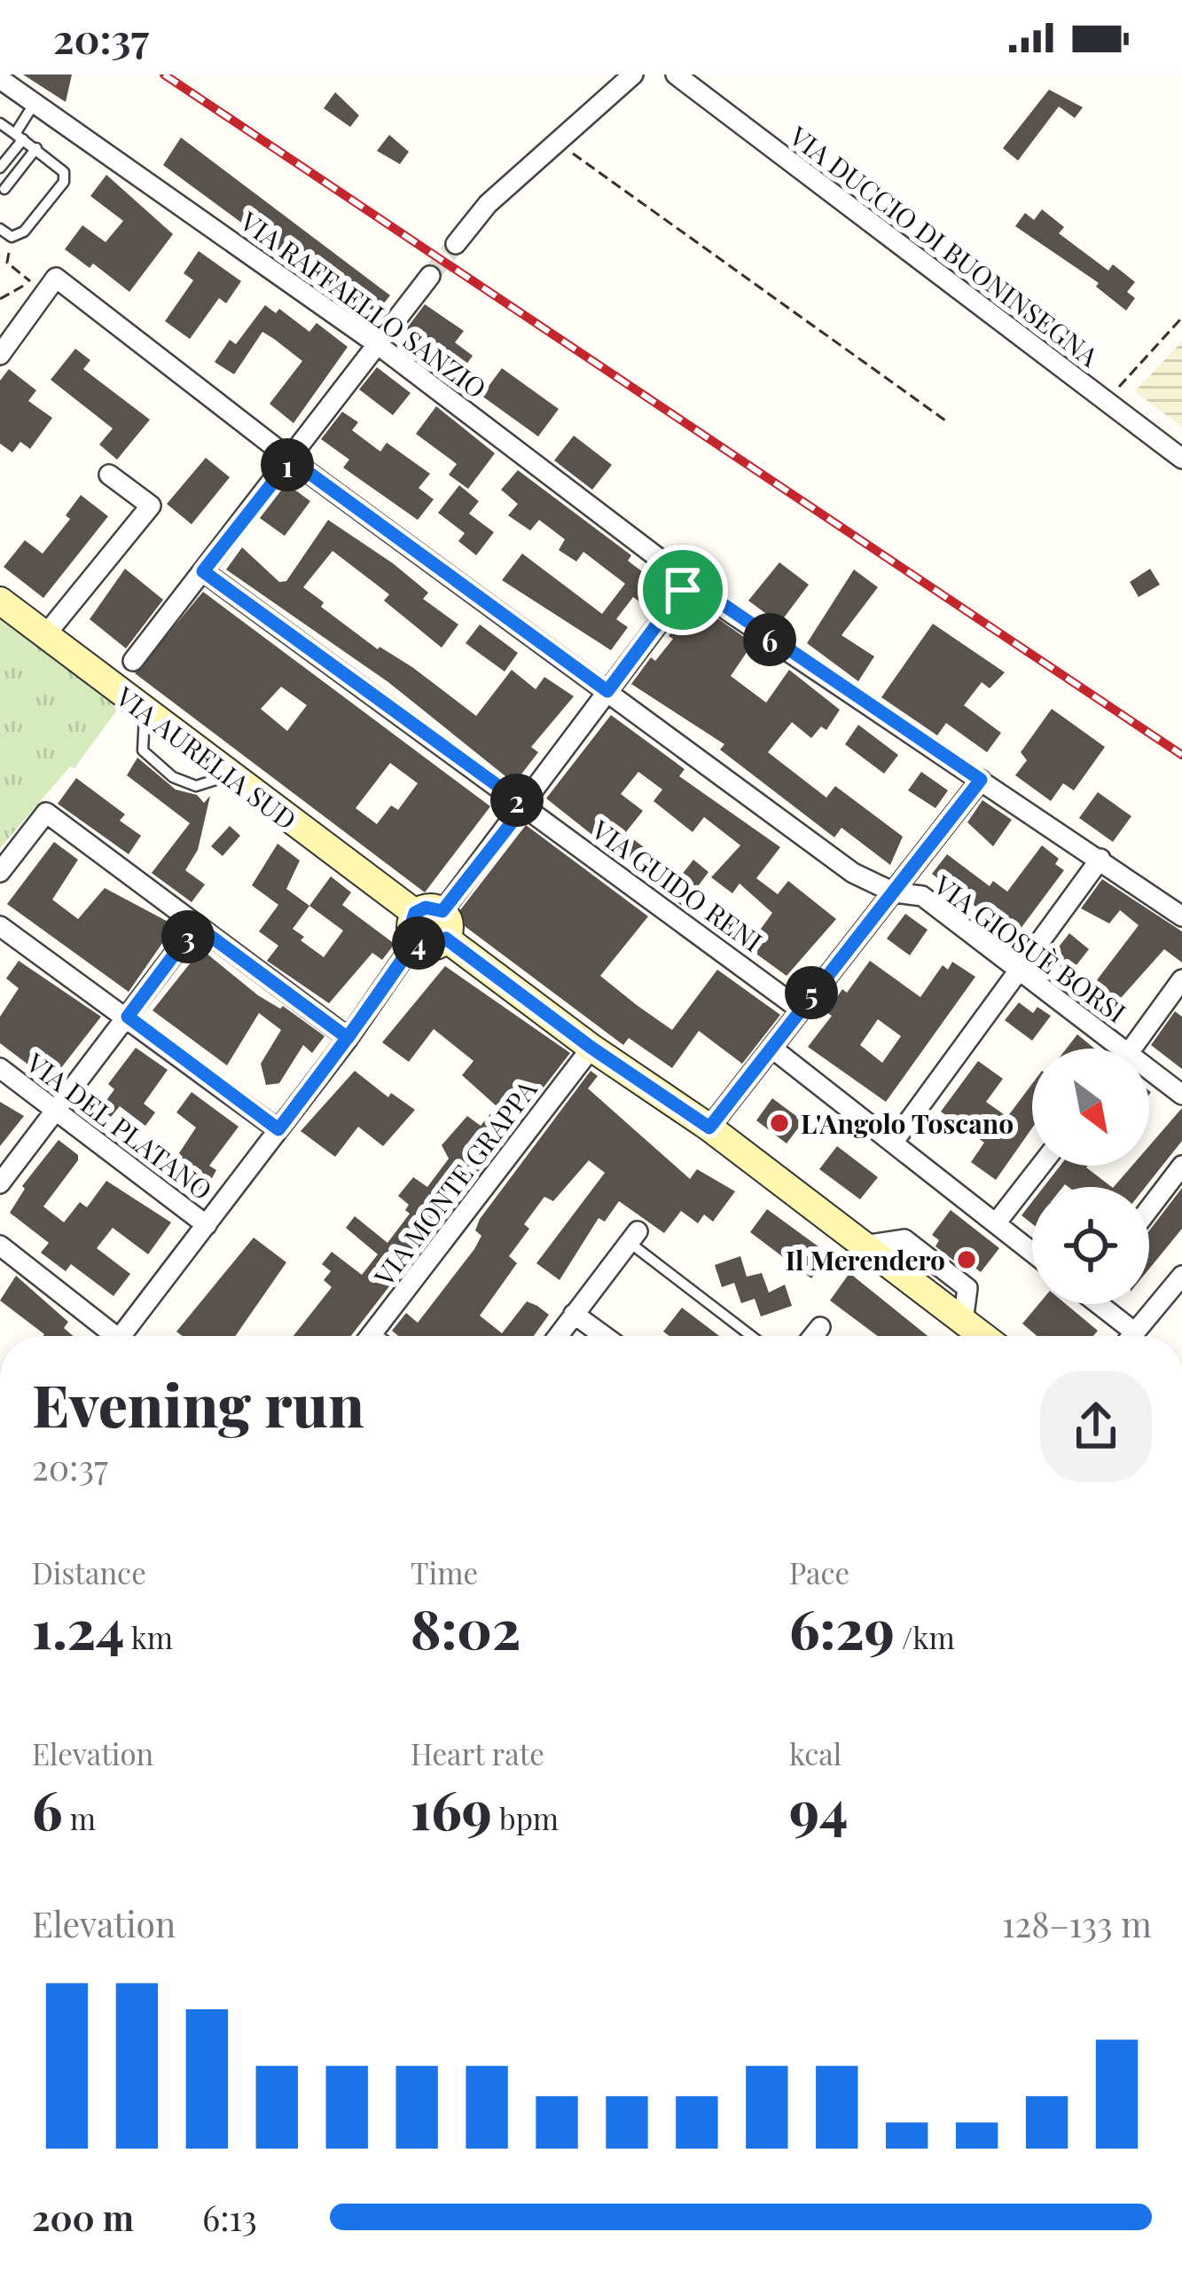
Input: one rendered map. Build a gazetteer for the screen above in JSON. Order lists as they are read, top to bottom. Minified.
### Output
{"streets":{"street":["VIA DUCCIO DI BUONINSEGNA","VIA RAFFAELLO SANZIO","VIA AURELIA SUD","VIA GUIDO RENI","VIA GIOSUÈ BORSI","VIA DEL PLATANO","VIA MONTE GRAPPA"]},"places":["L'Angolo Toscano","Il Merendero"],"north":"bottom right","page":{"status":"20:37","pins":["1","6","2","3","4","5"],"heading":["Evening run","20:37"],"stats":[["Distance","1.24 km"],["Time","8:02"],["Pace","6:29 /km"],["Elevation","6 m"],["Heart rate","169 bpm"],["kcal","94"]],"chart":["Elevation","128–133 m"],"list":[{"name":"200 m","note":"6:13"}]}}
